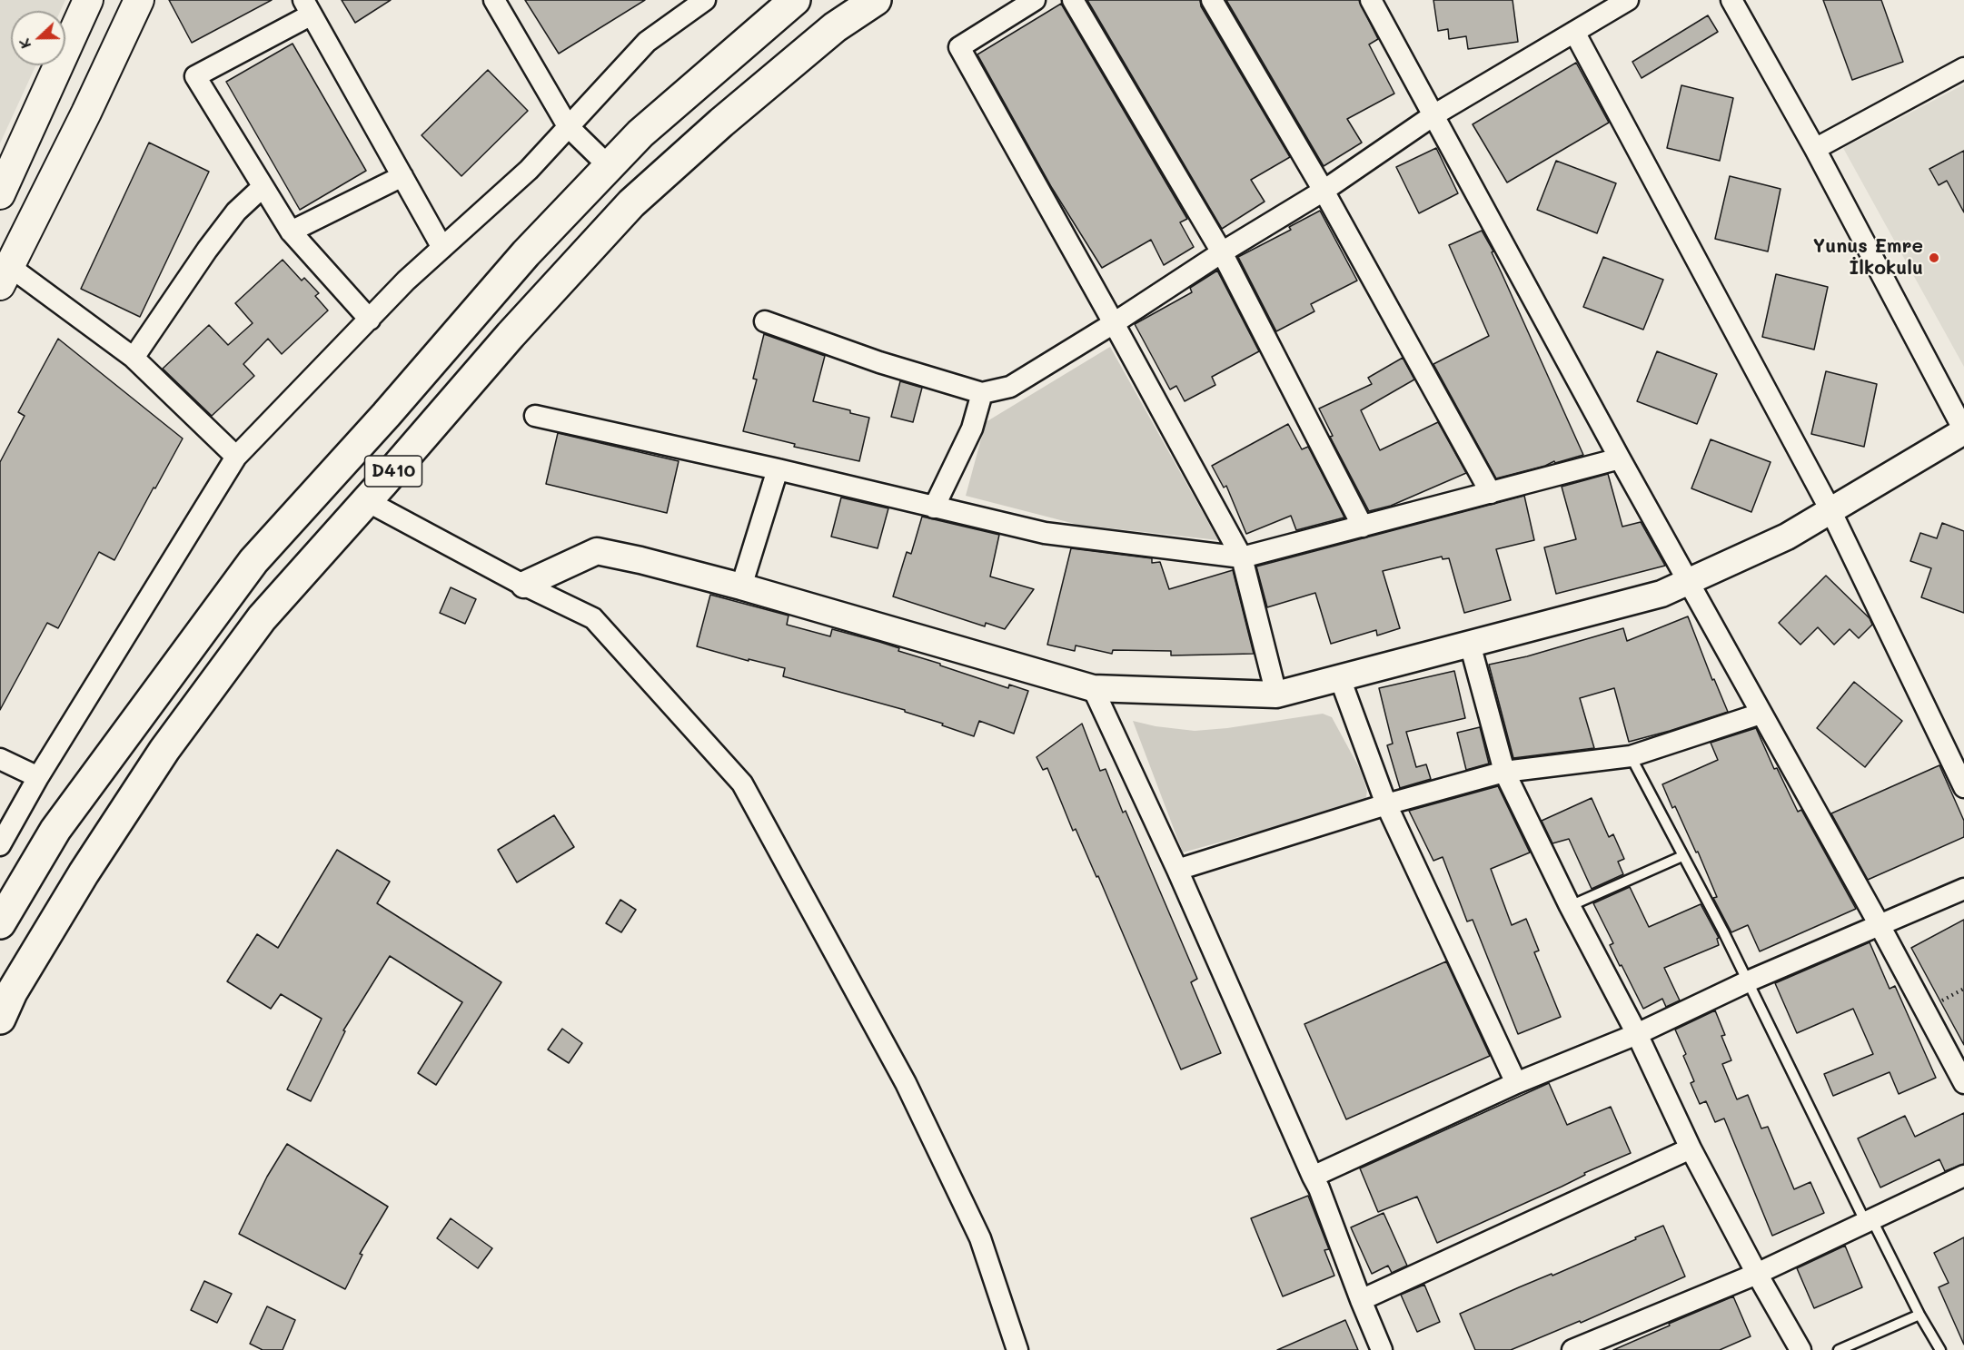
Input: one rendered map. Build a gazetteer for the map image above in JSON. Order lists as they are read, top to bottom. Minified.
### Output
{"streets":{"highway":["D410"]},"places":["Yunus Emre İlkokulu"],"north":"left"}
